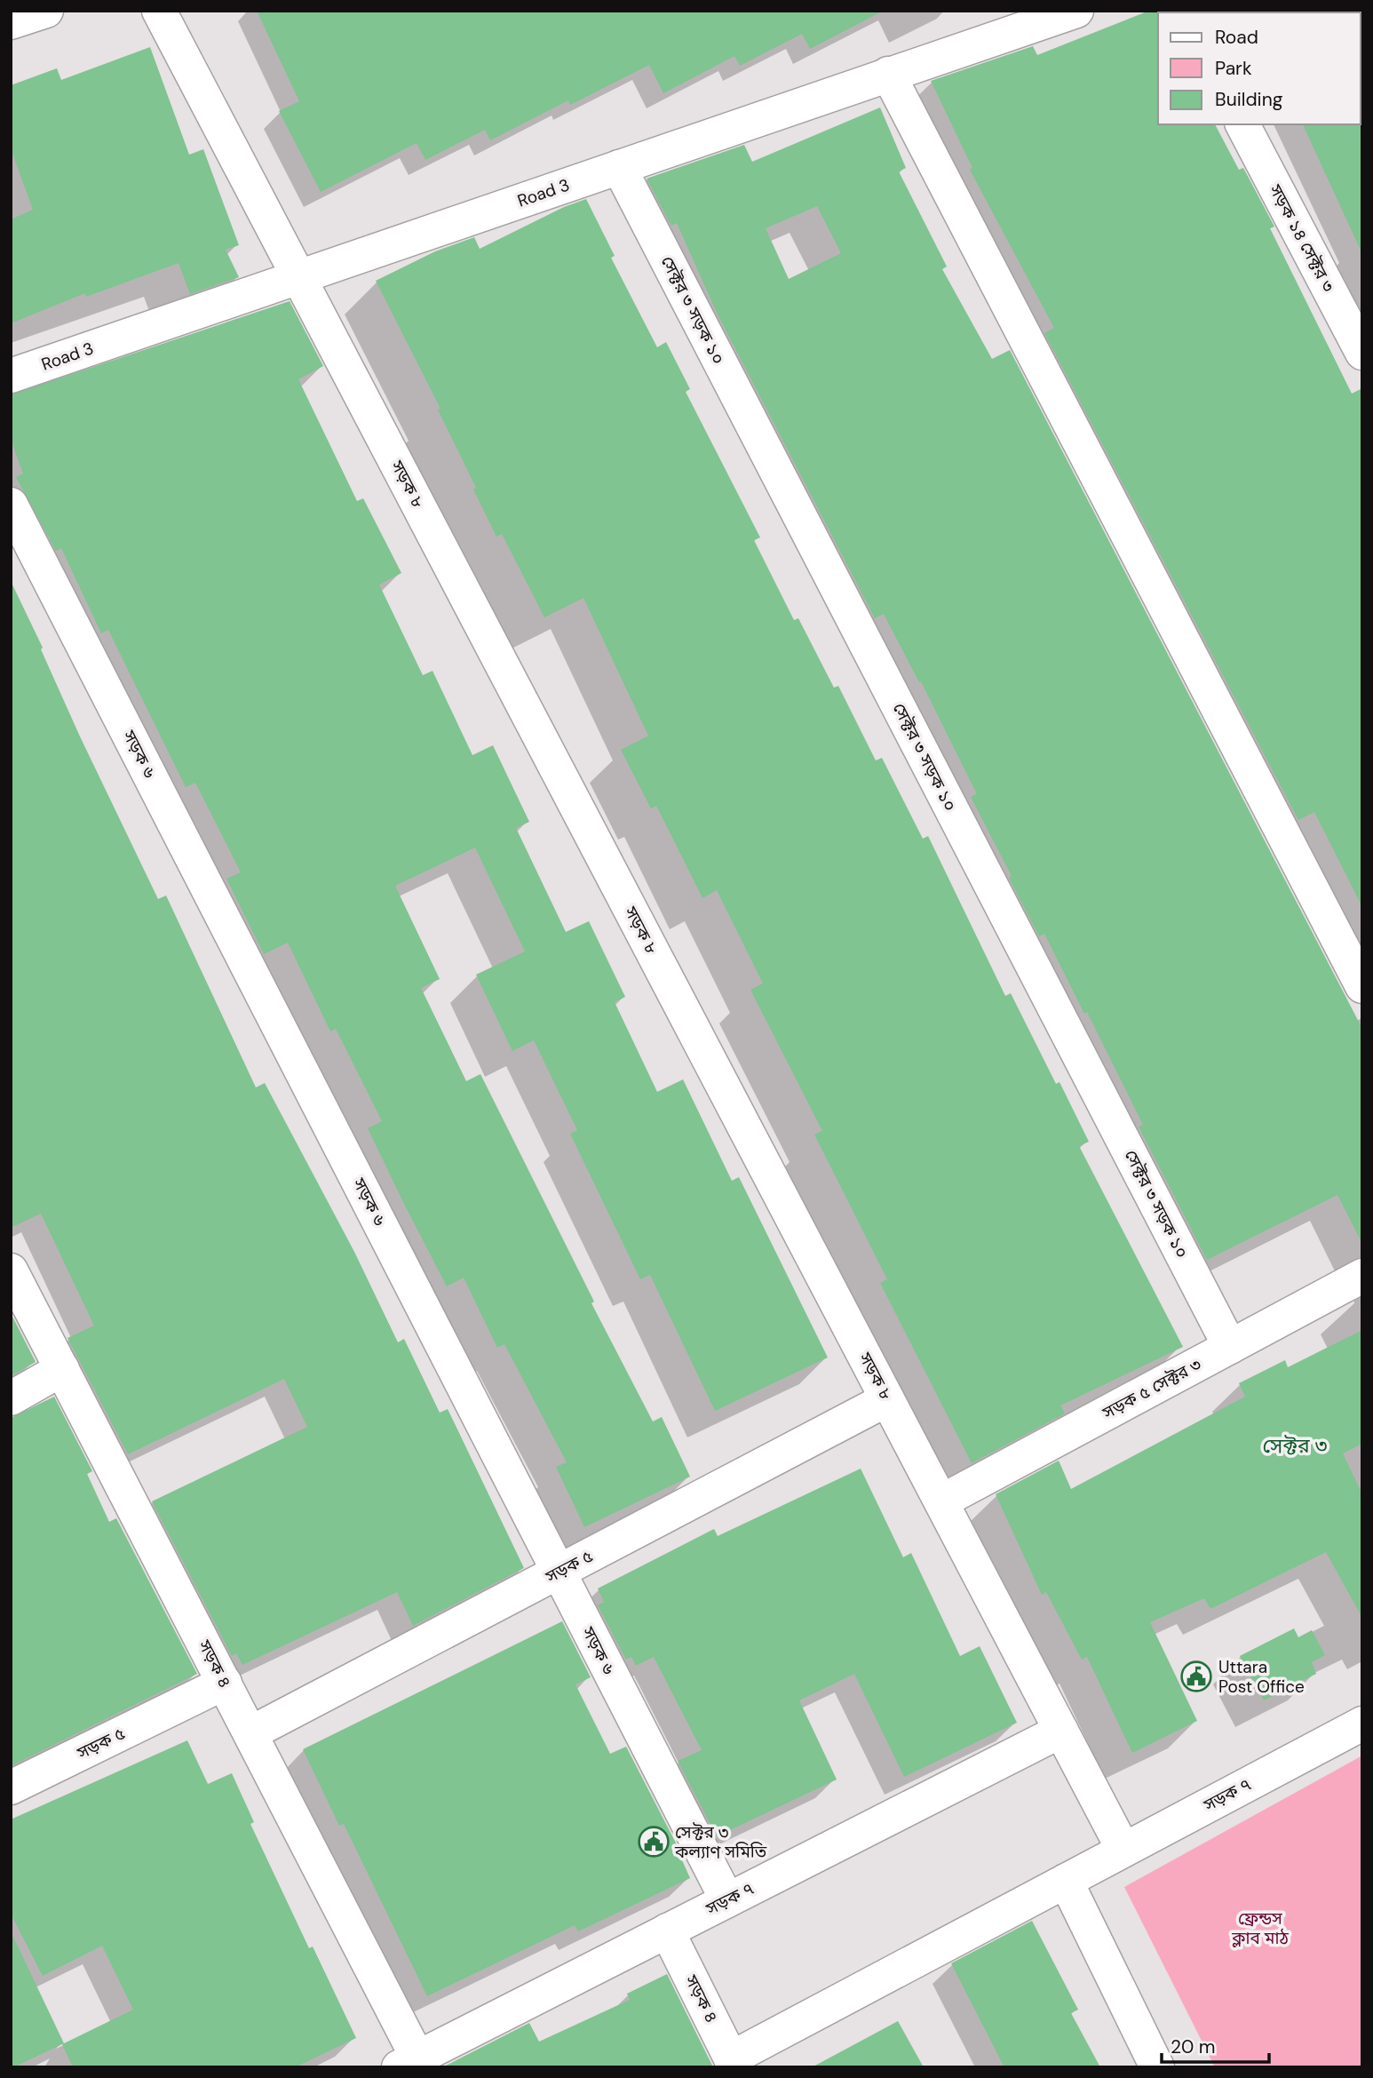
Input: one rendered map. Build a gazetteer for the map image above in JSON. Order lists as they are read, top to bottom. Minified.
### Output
{"streets":{"street":["Road 3","সড়ক ১৪ সেক্টর ৩","সেক্টর ৩ সড়ক ১০","সড়ক ৮","সড়ক ৬","সড়ক ৫ সেক্টর ৩","সড়ক ৫","সড়ক ৪","সড়ক ৭"]},"crossings":[["Road 3","সেক্টর ৩ সড়ক ১০"],["Road 3","সড়ক ৮"],["সেক্টর ৩ সড়ক ১০","সড়ক ৫ সেক্টর ৩"],["সড়ক ৮","সড়ক ৫ সেক্টর ৩"],["সড়ক ৮","সড়ক ৫"],["সড়ক ৮","সড়ক ৭"],["সড়ক ৬","সড়ক ৫"],["সড়ক ৬","সড়ক ৭"],["সড়ক ৫","সড়ক ৪"],["সড়ক ৪","সড়ক ৭"]],"districts":["সেক্টর ৩"],"parks":["ফ্রেন্ডস ক্লাব মাঠ"],"places":{"public building":["Uttara Post Office","সেক্টর ৩ কল্যাণ সমিতি"]},"legend":["Road","Park","Building"],"scale_bar":"20 m"}
